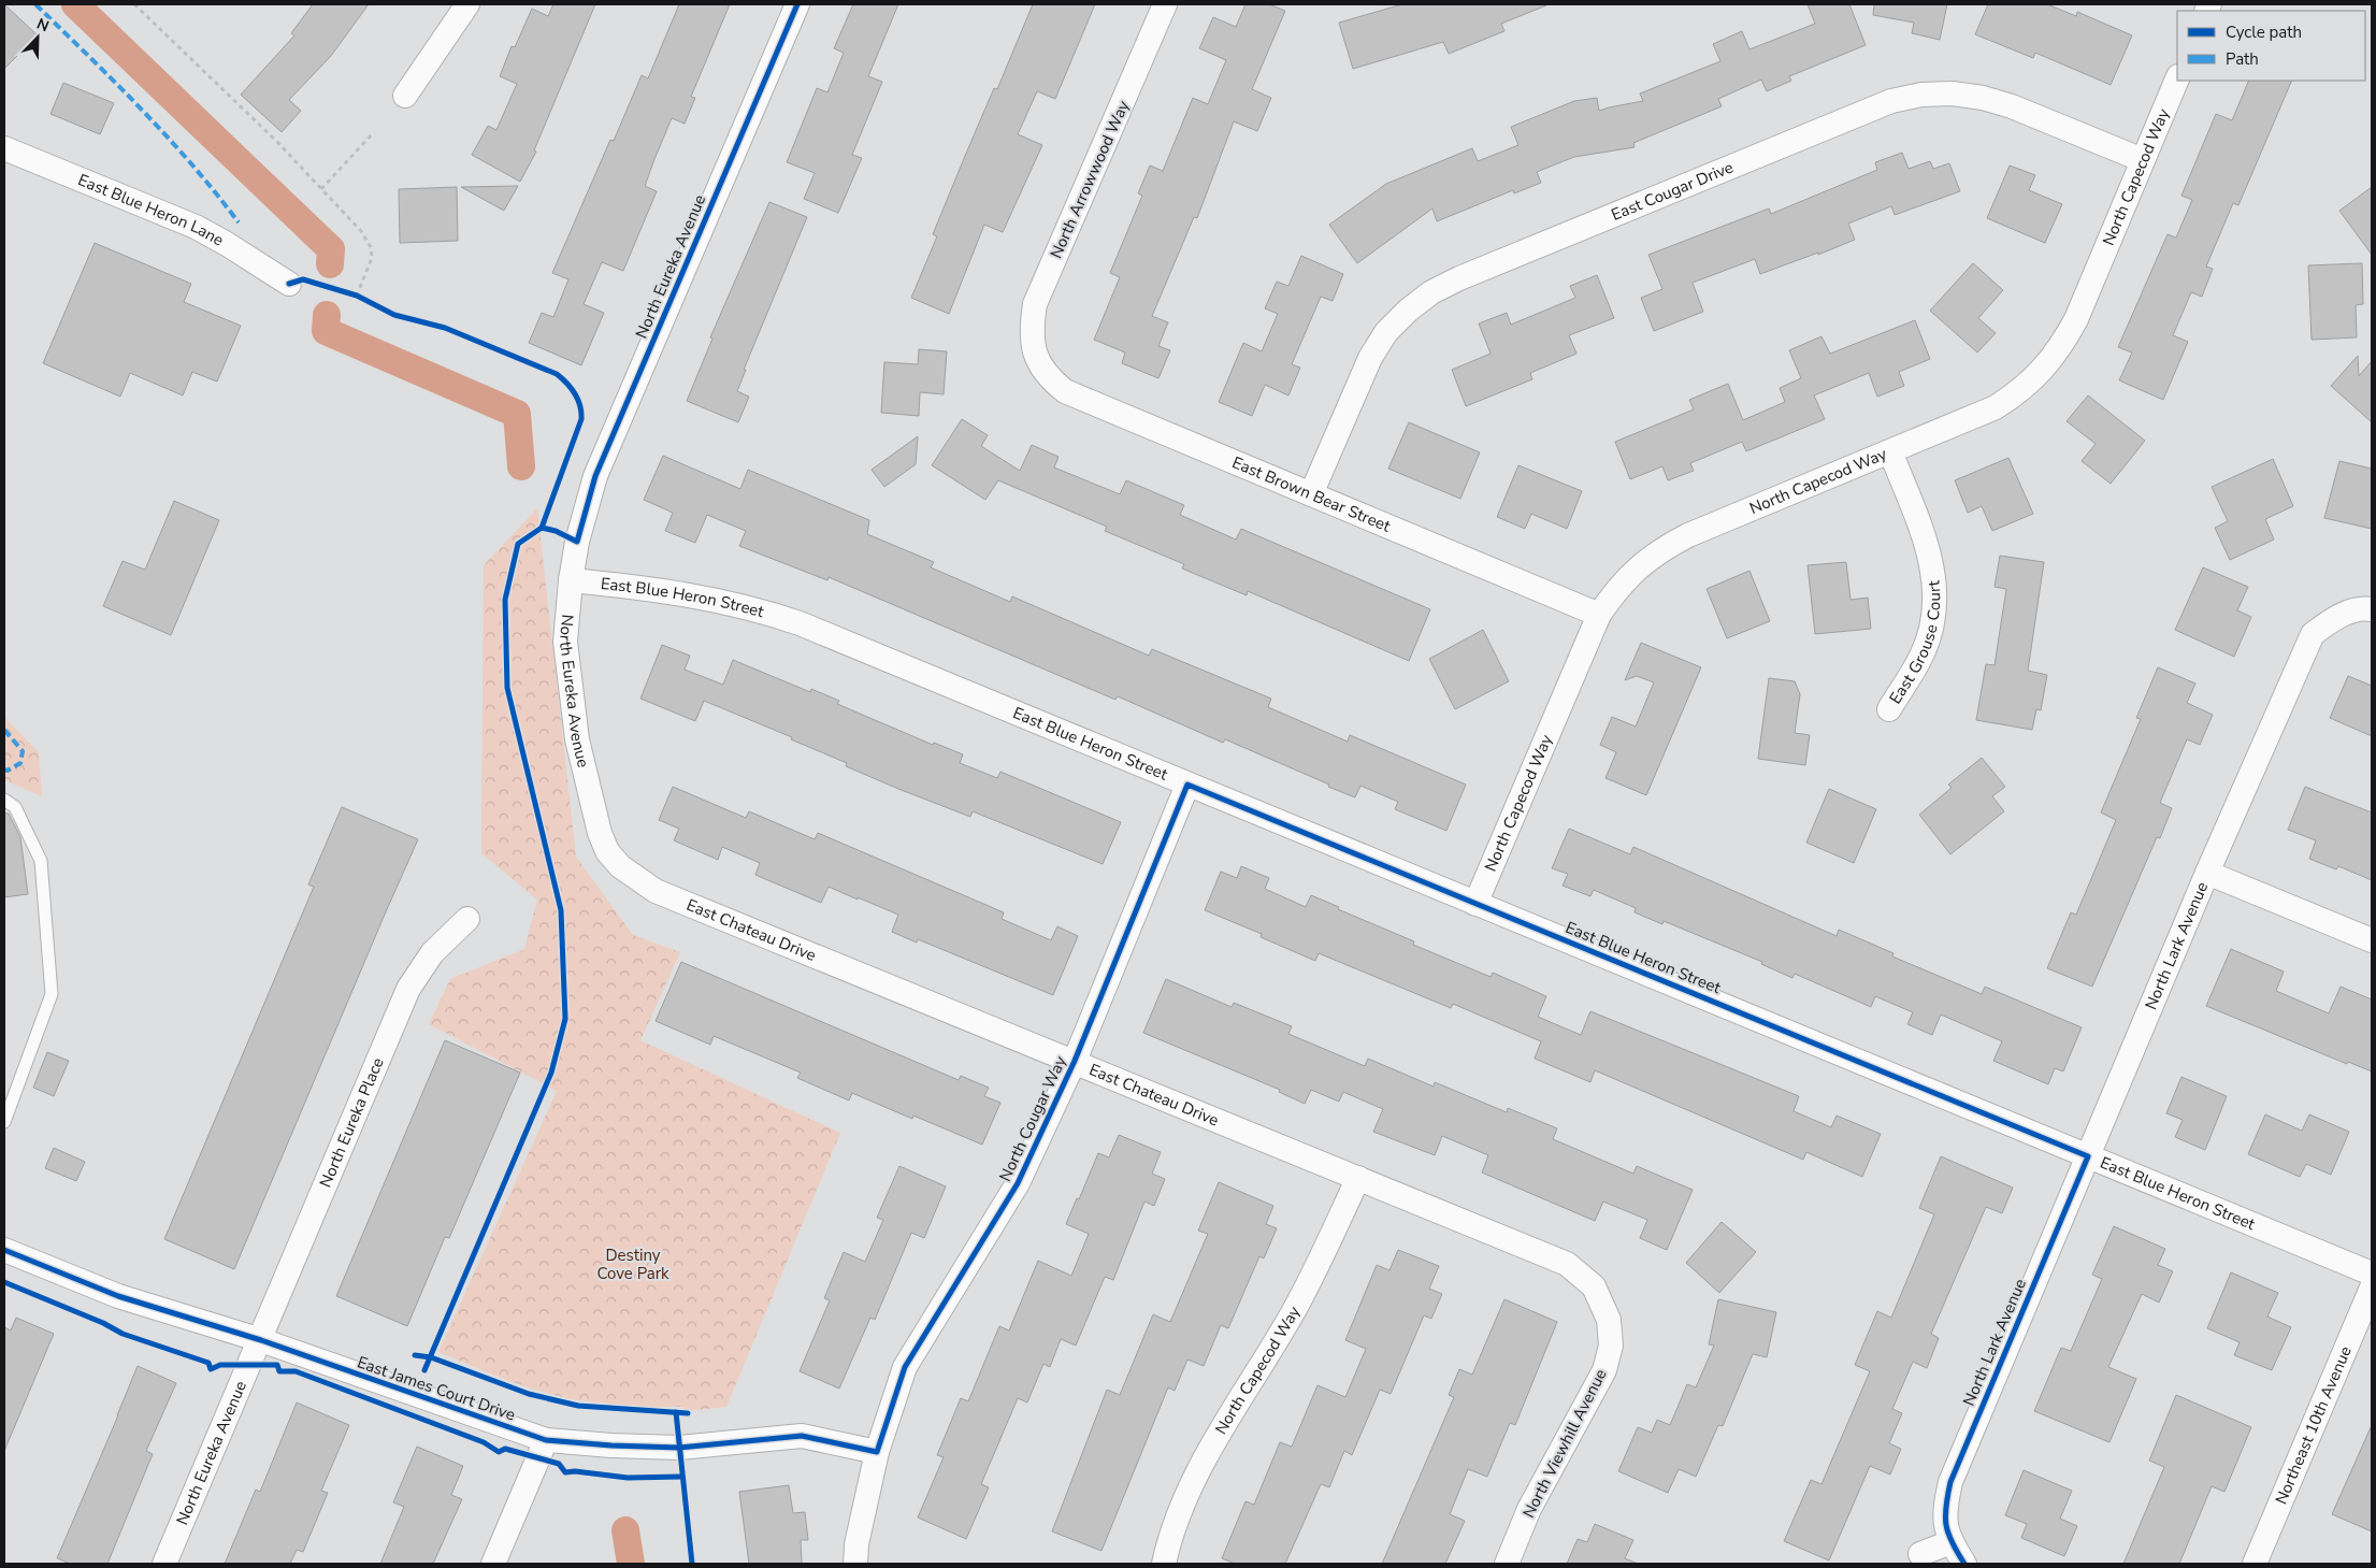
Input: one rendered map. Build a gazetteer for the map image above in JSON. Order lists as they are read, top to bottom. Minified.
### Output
{"streets":{"street":["North Capecod Way","North Arrowwood Way","East Cougar Drive","East Blue Heron Lane","North Eureka Avenue","East Brown Bear Street","East Blue Heron Street","East Grouse Court","East Chateau Drive","North Lark Avenue","North Cougar Way","North Eureka Place","East James Court Drive","Northeast 10th Avenue","North Viewhill Avenue"]},"crossings":[["North Capecod Way","East Cougar Drive"],["North Capecod Way","East Brown Bear Street"],["North Capecod Way","East Blue Heron Street"],["North Capecod Way","East Grouse Court"],["North Capecod Way","East Chateau Drive"],["North Arrowwood Way","East Brown Bear Street"],["East Cougar Drive","East Brown Bear Street"],["North Eureka Avenue","East Blue Heron Street"],["North Eureka Avenue","East Chateau Drive"],["North Eureka Avenue","North Eureka Place"],["North Eureka Avenue","East James Court Drive"],["East Blue Heron Street","North Lark Avenue"],["East Blue Heron Street","North Cougar Way"],["East Chateau Drive","North Cougar Way"],["East Chateau Drive","North Viewhill Avenue"],["North Cougar Way","East James Court Drive"],["North Eureka Place","East James Court Drive"]],"parks":["Destiny Cove Park"],"legend":["Cycle path","Path"],"north":"top right"}
